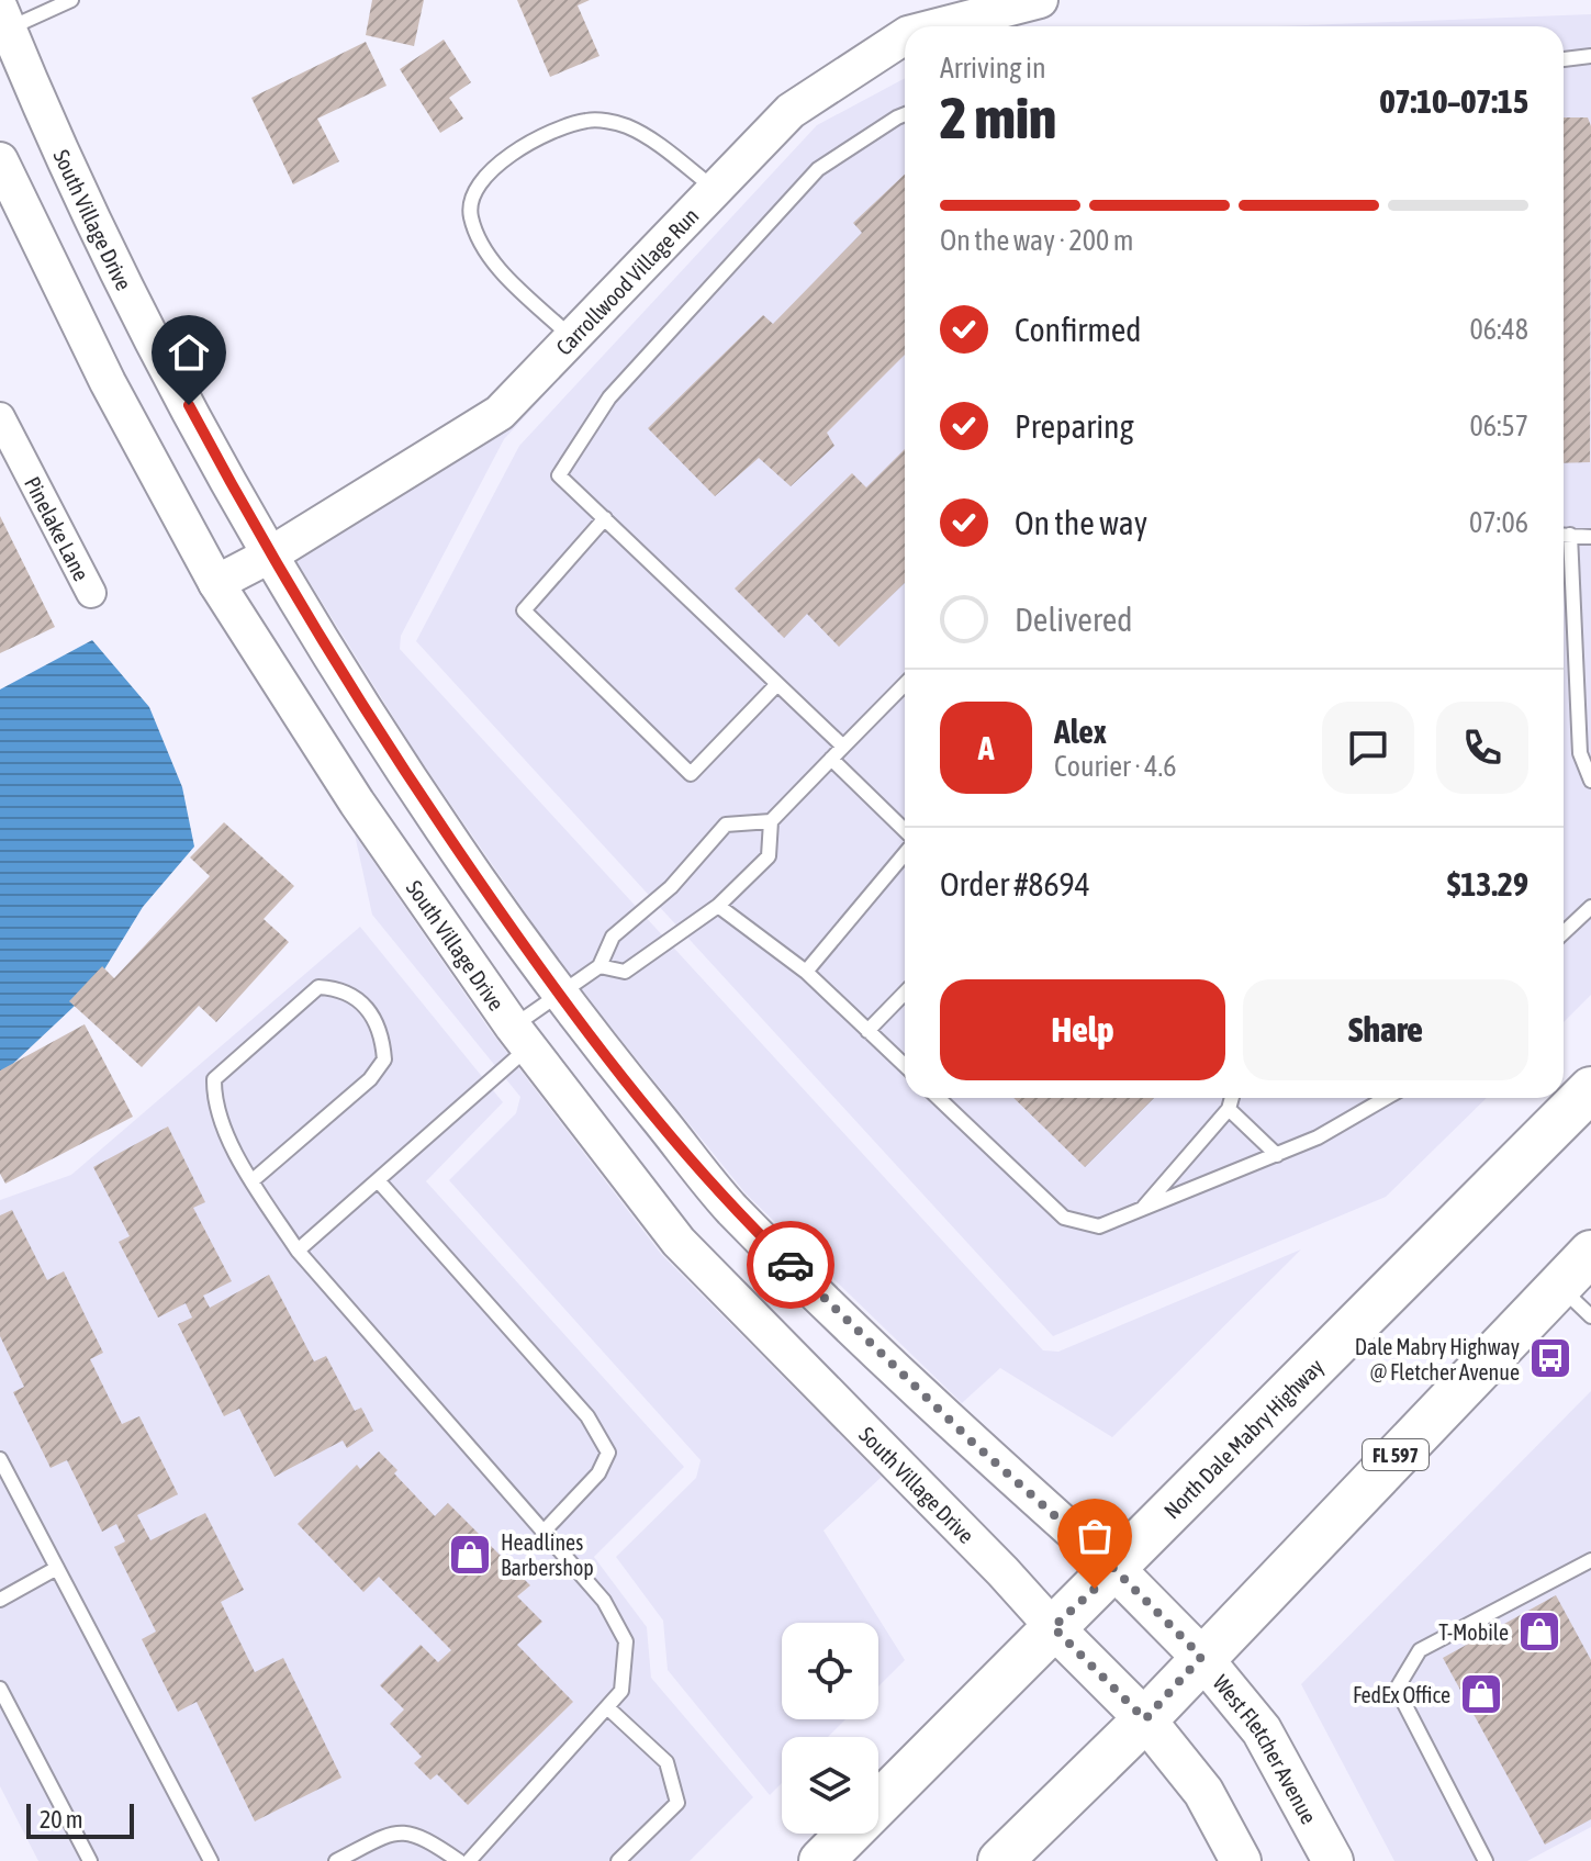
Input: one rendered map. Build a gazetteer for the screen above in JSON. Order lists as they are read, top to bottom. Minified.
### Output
{"streets":{"main road":["North Dale Mabry Highway","FL 597","West Fletcher Avenue"],"street":["South Village Drive","Carrollwood Village Run","Pinelake Lane"]},"crossings":[["South Village Drive","Carrollwood Village Run"],["South Village Drive","North Dale Mabry Highway"],["South Village Drive","West Fletcher Avenue"],["North Dale Mabry Highway","West Fletcher Avenue"],["FL 597","West Fletcher Avenue"]],"places":{"bus stop":["Dale Mabry Highway @ Fletcher Avenue"],"shop":["Headlines Barbershop","T-Mobile","FedEx Office"]},"scale_bar":"20 m","page":{"heading":["2 min","Arriving in","07:10–07:15"],"panel":["Alex","Courier · 4.6","Order #8694","$13.29"],"bar":"On the way · 200 m","list":[["Confirmed","06:48"],["Preparing","06:57"],["On the way","07:06"],"Delivered"],"round":"A","buttons":["Help","Share"],"scale":"20 m"}}
